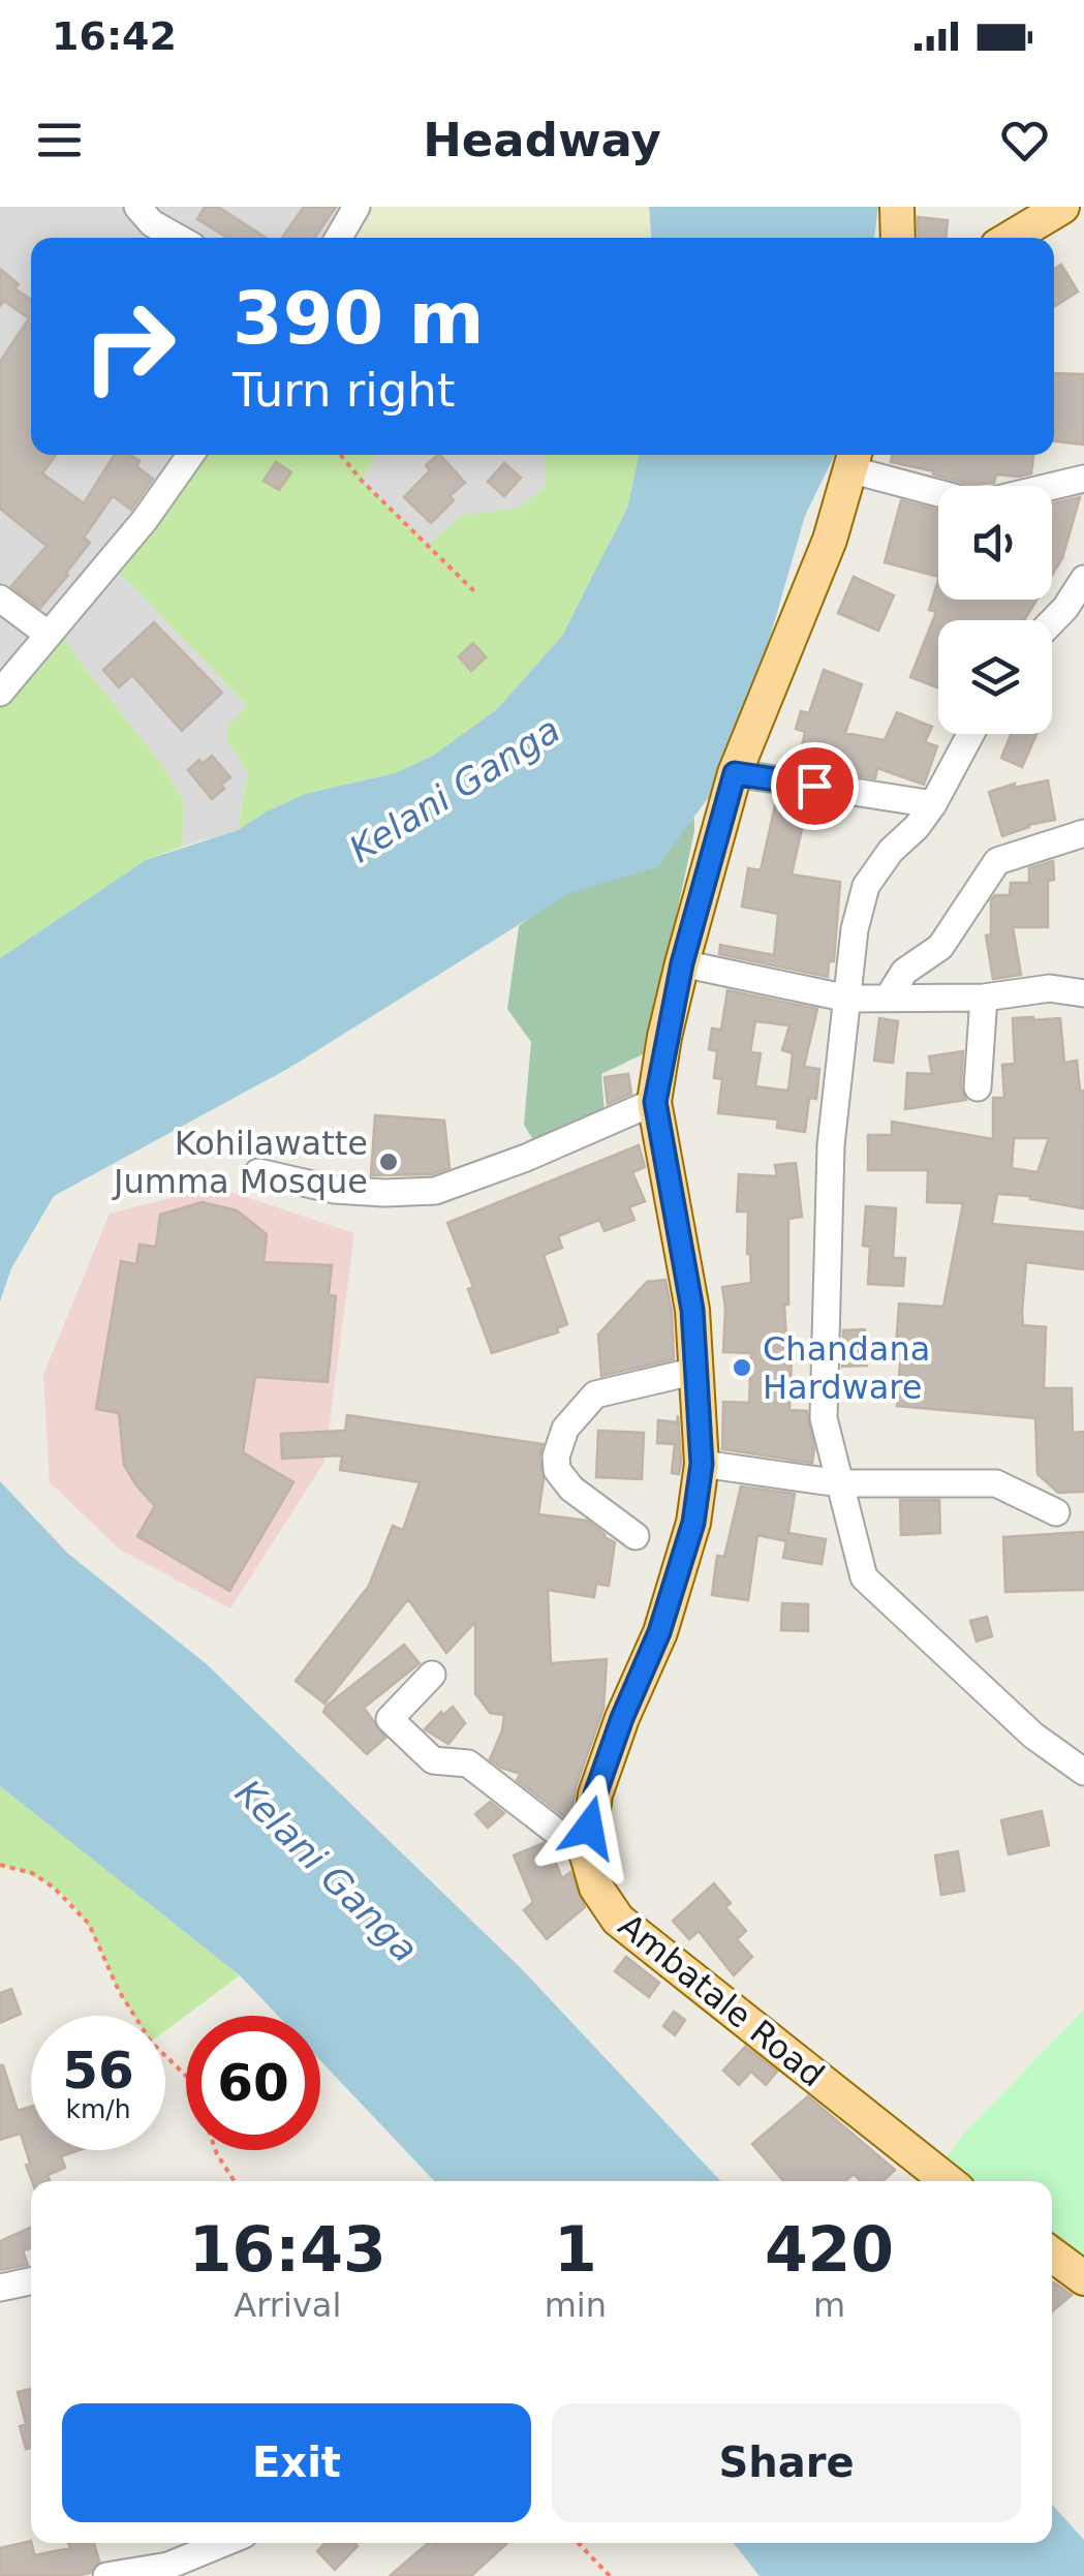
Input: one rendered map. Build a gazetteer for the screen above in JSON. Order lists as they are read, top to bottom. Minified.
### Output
{"streets":{"main road":["Ambatale Road"]},"water":["Kelani Ganga"],"places":["Kohilawatte Jumma Mosque","Chandana Hardware"],"page":{"status":"16:42","header":"Headway","turn":["390 m","Turn right"],"speed":"56 km/h","limit":"60","eta":["16:43","Arrival","1","min","420","m"],"buttons":["Exit","Share"]}}
